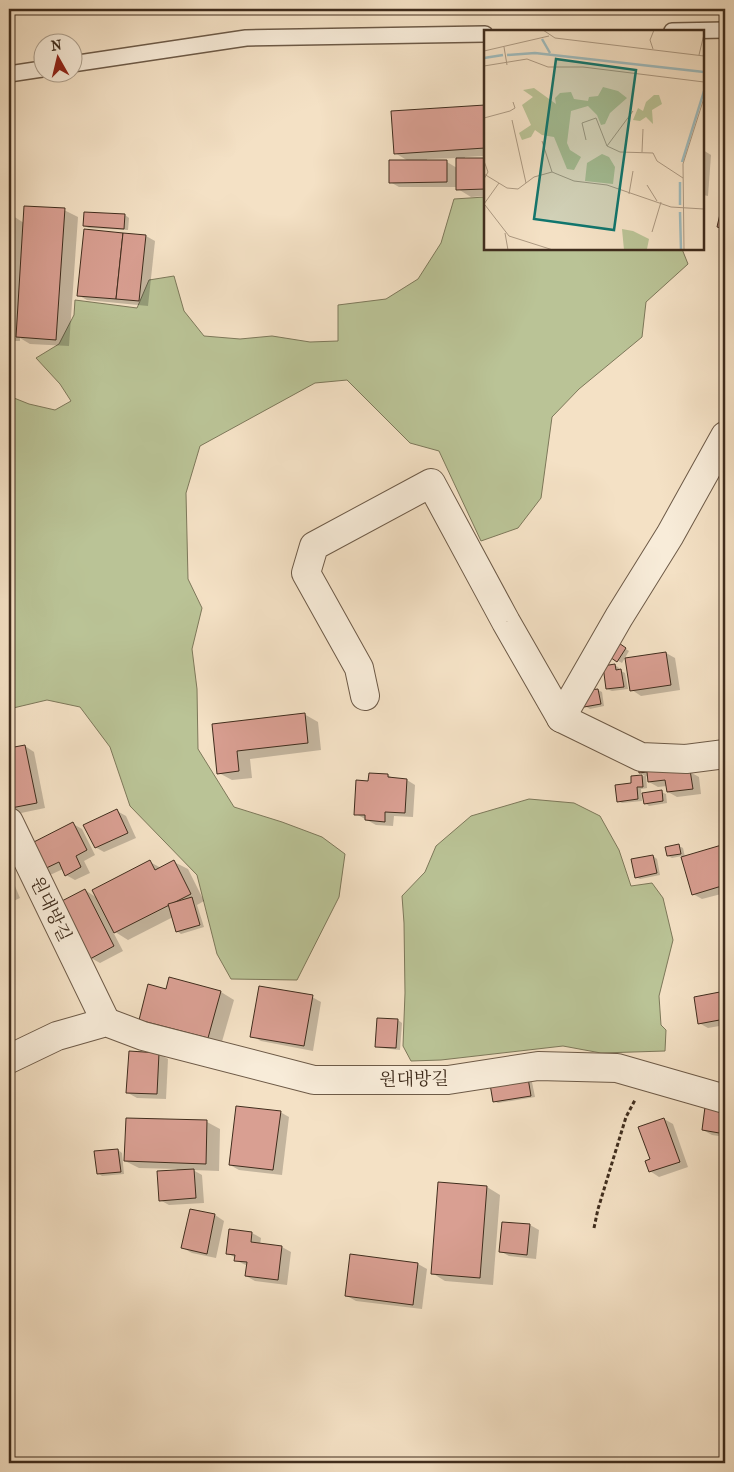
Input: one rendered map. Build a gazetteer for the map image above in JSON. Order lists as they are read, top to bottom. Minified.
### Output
{"streets":{"street":["원대방길"]},"north":"top"}
